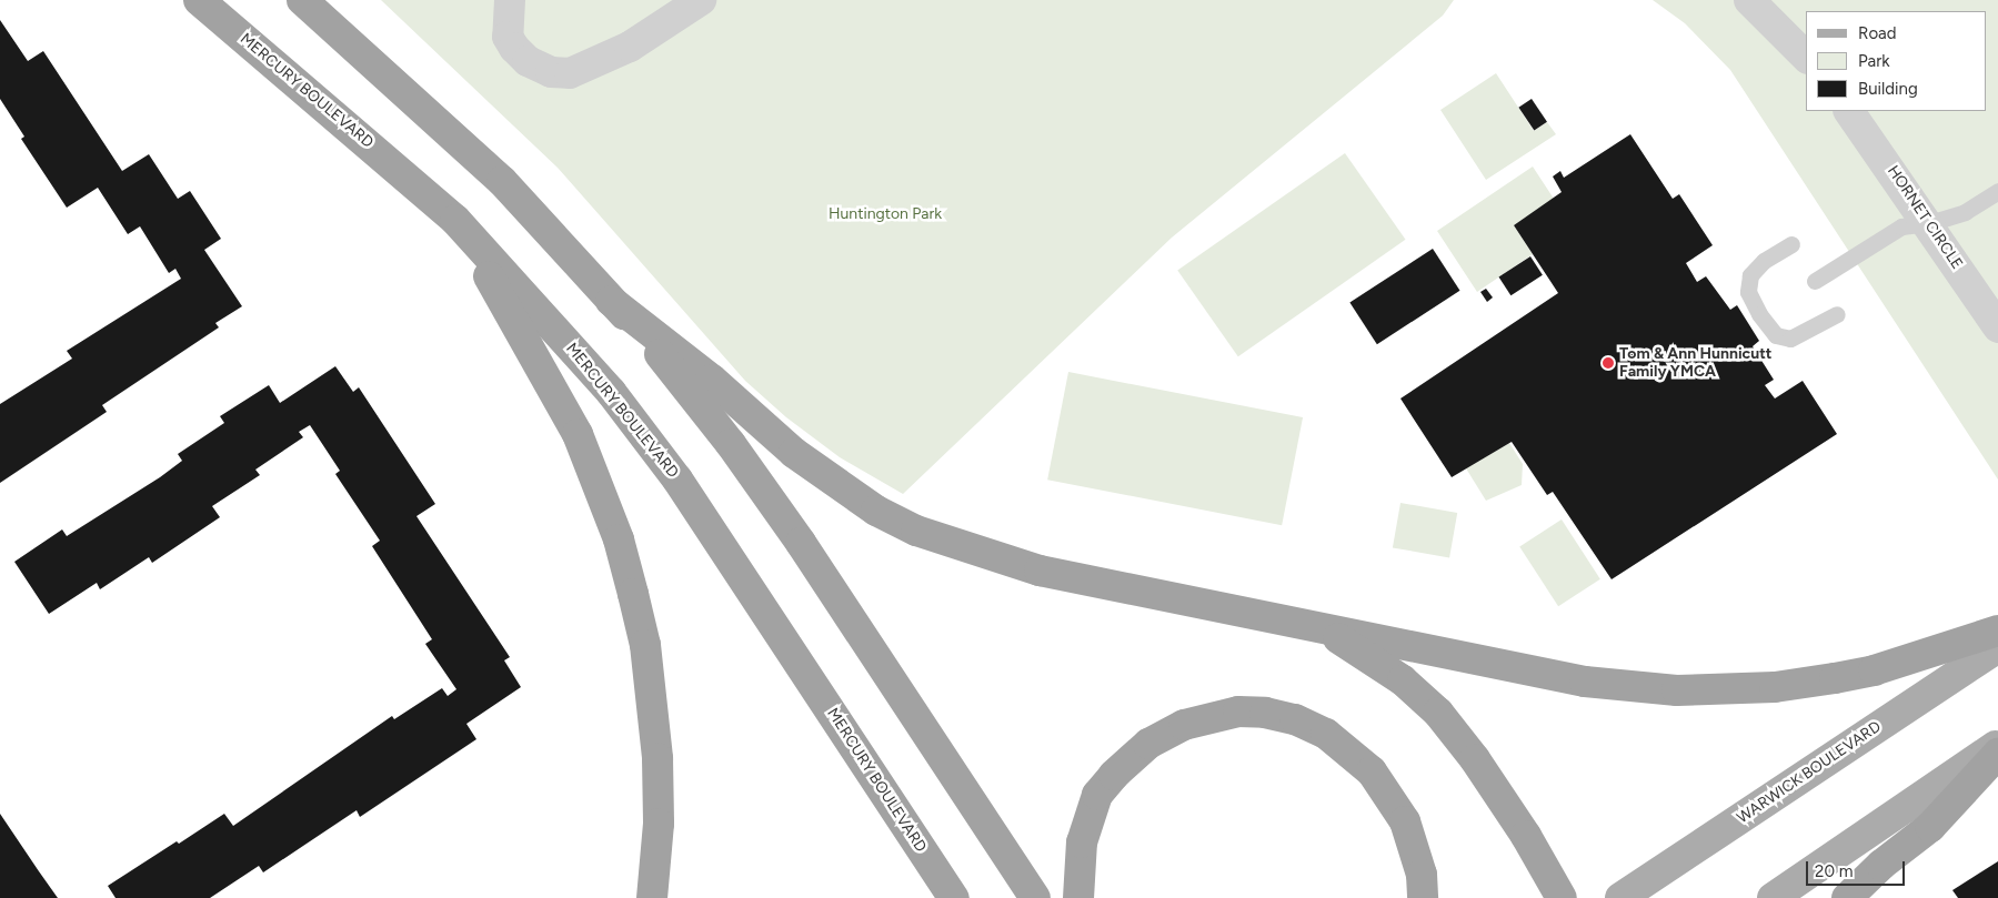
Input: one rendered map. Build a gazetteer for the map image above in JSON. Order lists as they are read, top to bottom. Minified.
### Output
{"streets":{"highway":["MERCURY BOULEVARD"],"main road":["WARWICK BOULEVARD"],"street":["HORNET CIRCLE"]},"parks":["Huntington Park"],"places":["Tom & Ann Hunnicutt Family YMCA"],"legend":["Road","Park","Building"],"scale_bar":"20 m"}
